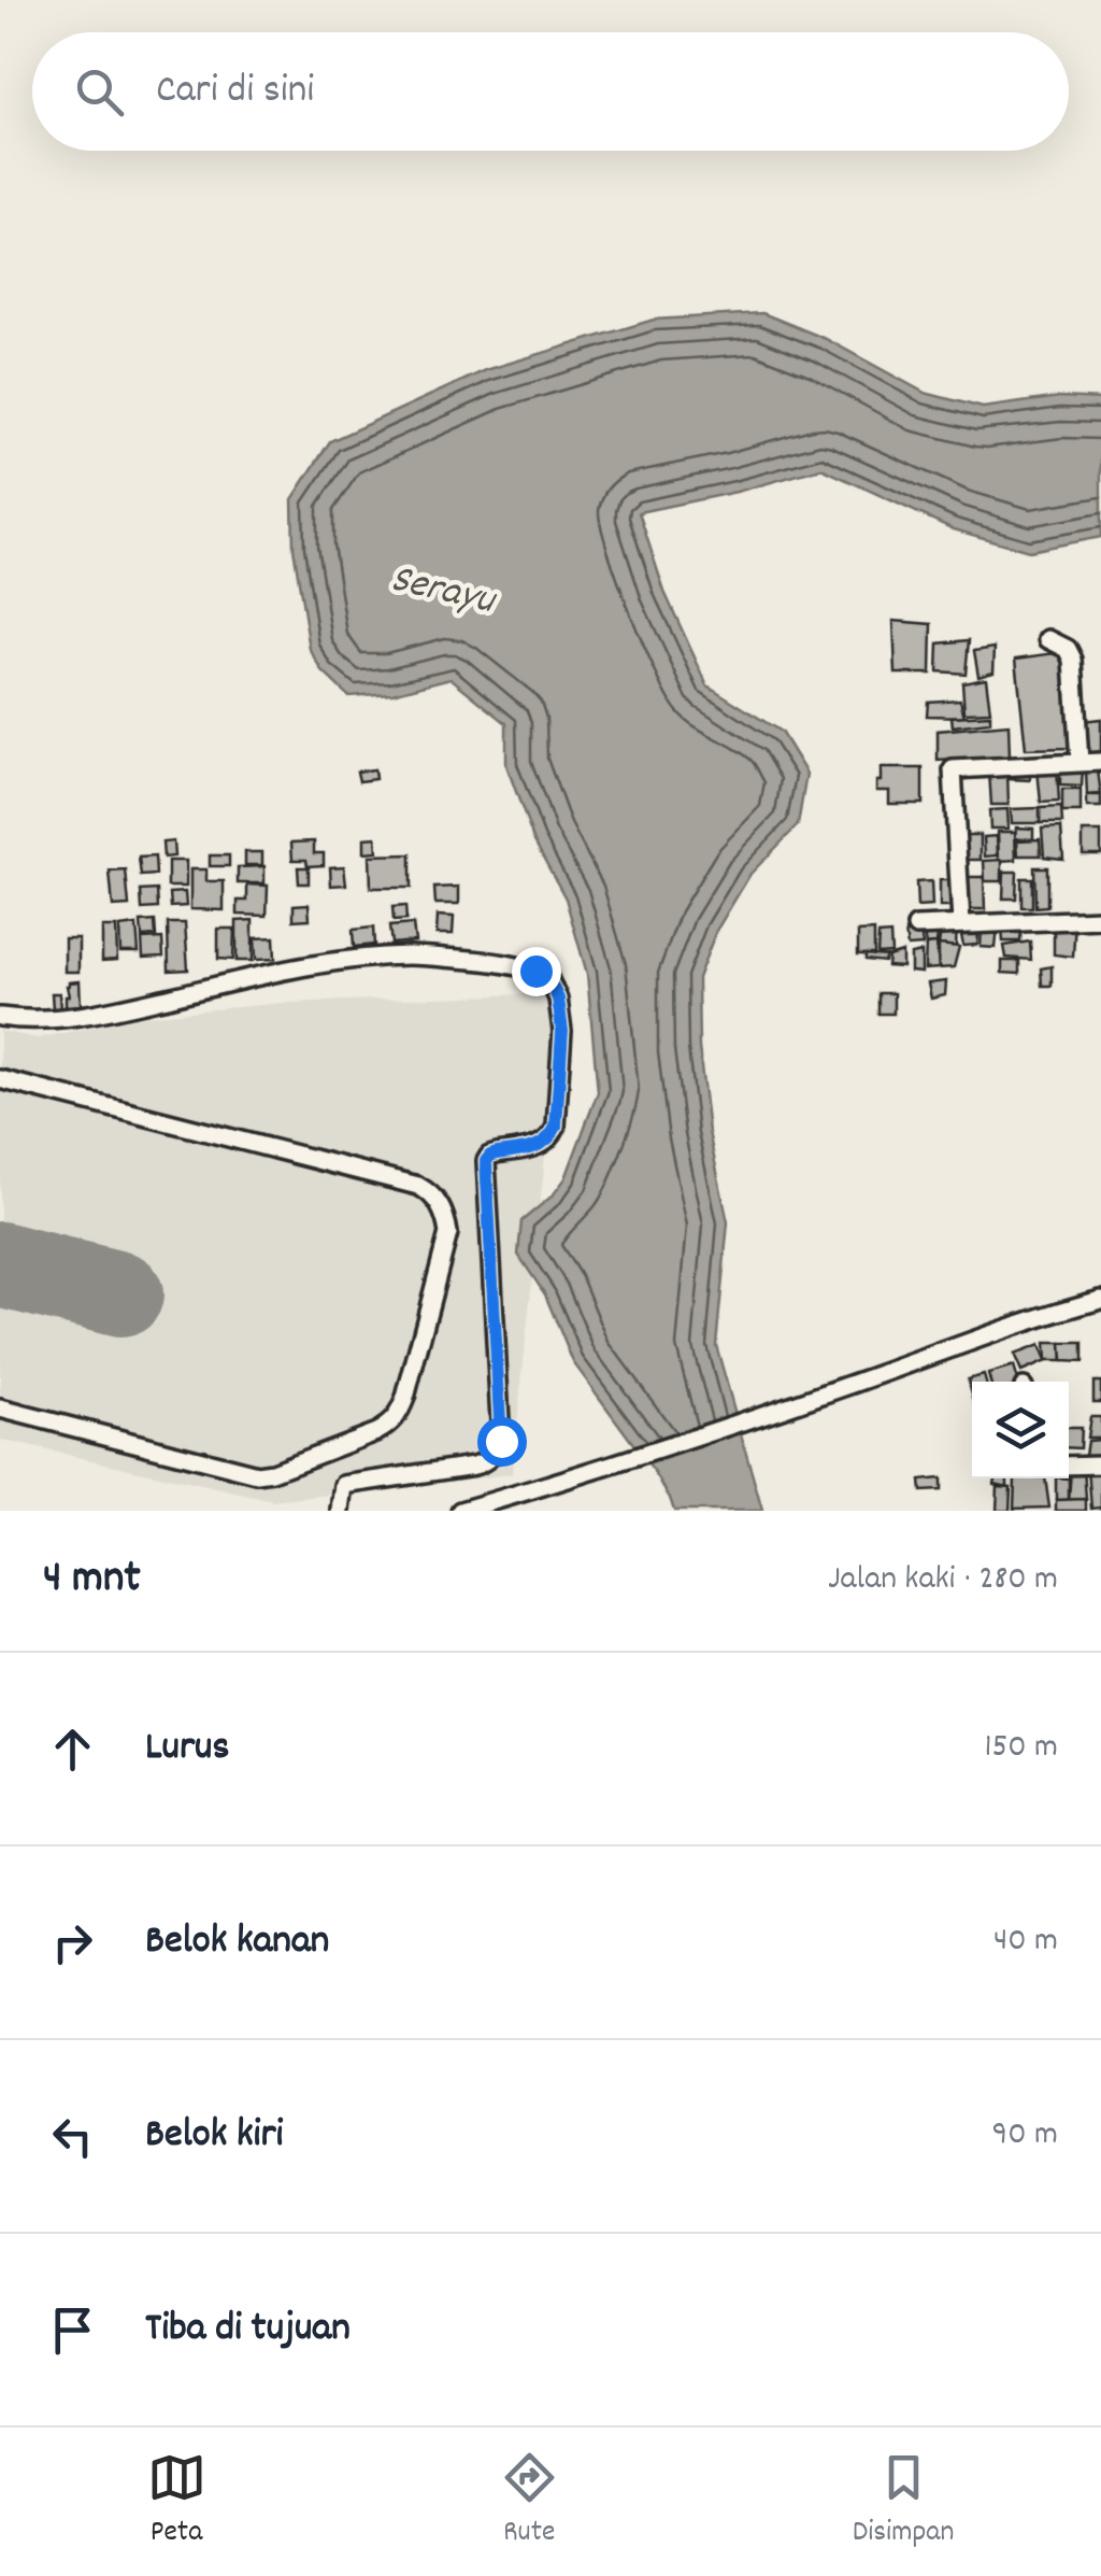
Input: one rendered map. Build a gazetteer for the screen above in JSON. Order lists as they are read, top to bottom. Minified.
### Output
{"water":["Serayu"],"page":{"search":"Cari di sini","heading":["4 mnt","Jalan kaki · 280 m"],"list":[["Lurus","150 m"],["Belok kanan","40 m"],["Belok kiri","90 m"],"Tiba di tujuan"],"nav":["Peta","Rute","Disimpan"]}}
